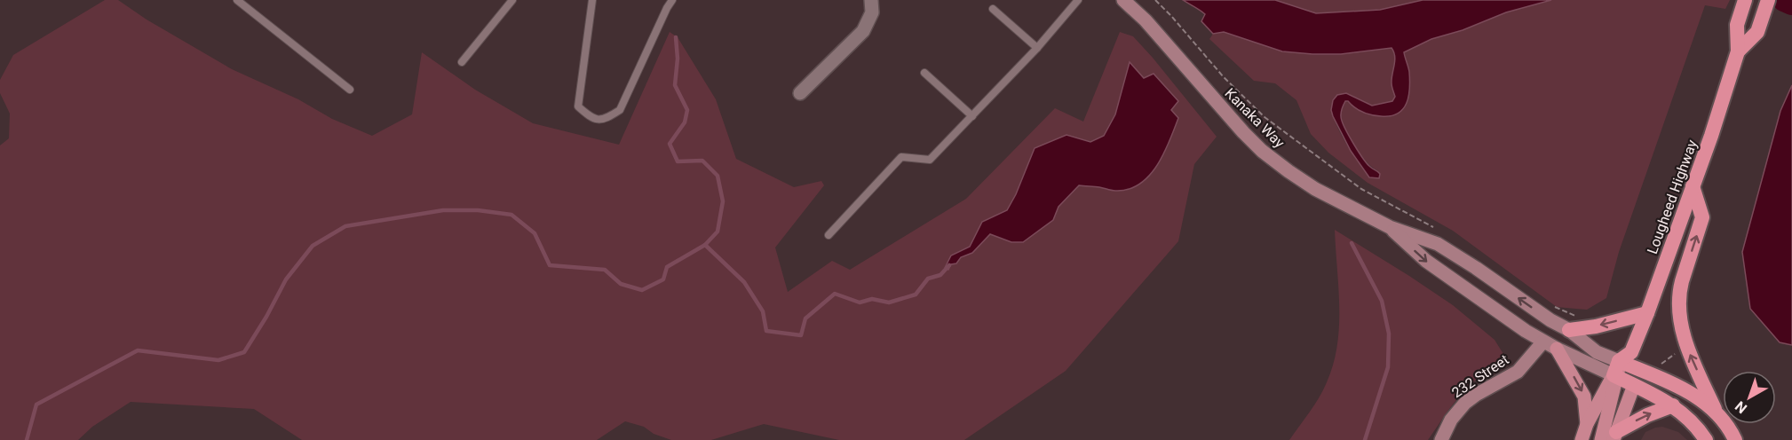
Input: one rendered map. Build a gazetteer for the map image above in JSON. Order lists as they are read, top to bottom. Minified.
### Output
{"streets":{"highway":["Lougheed Highway"],"main road":["Kanaka Way","232 Street"]},"crossings":[["Kanaka Way","Lougheed Highway"],["Kanaka Way","232 Street"]],"north":"bottom left"}
